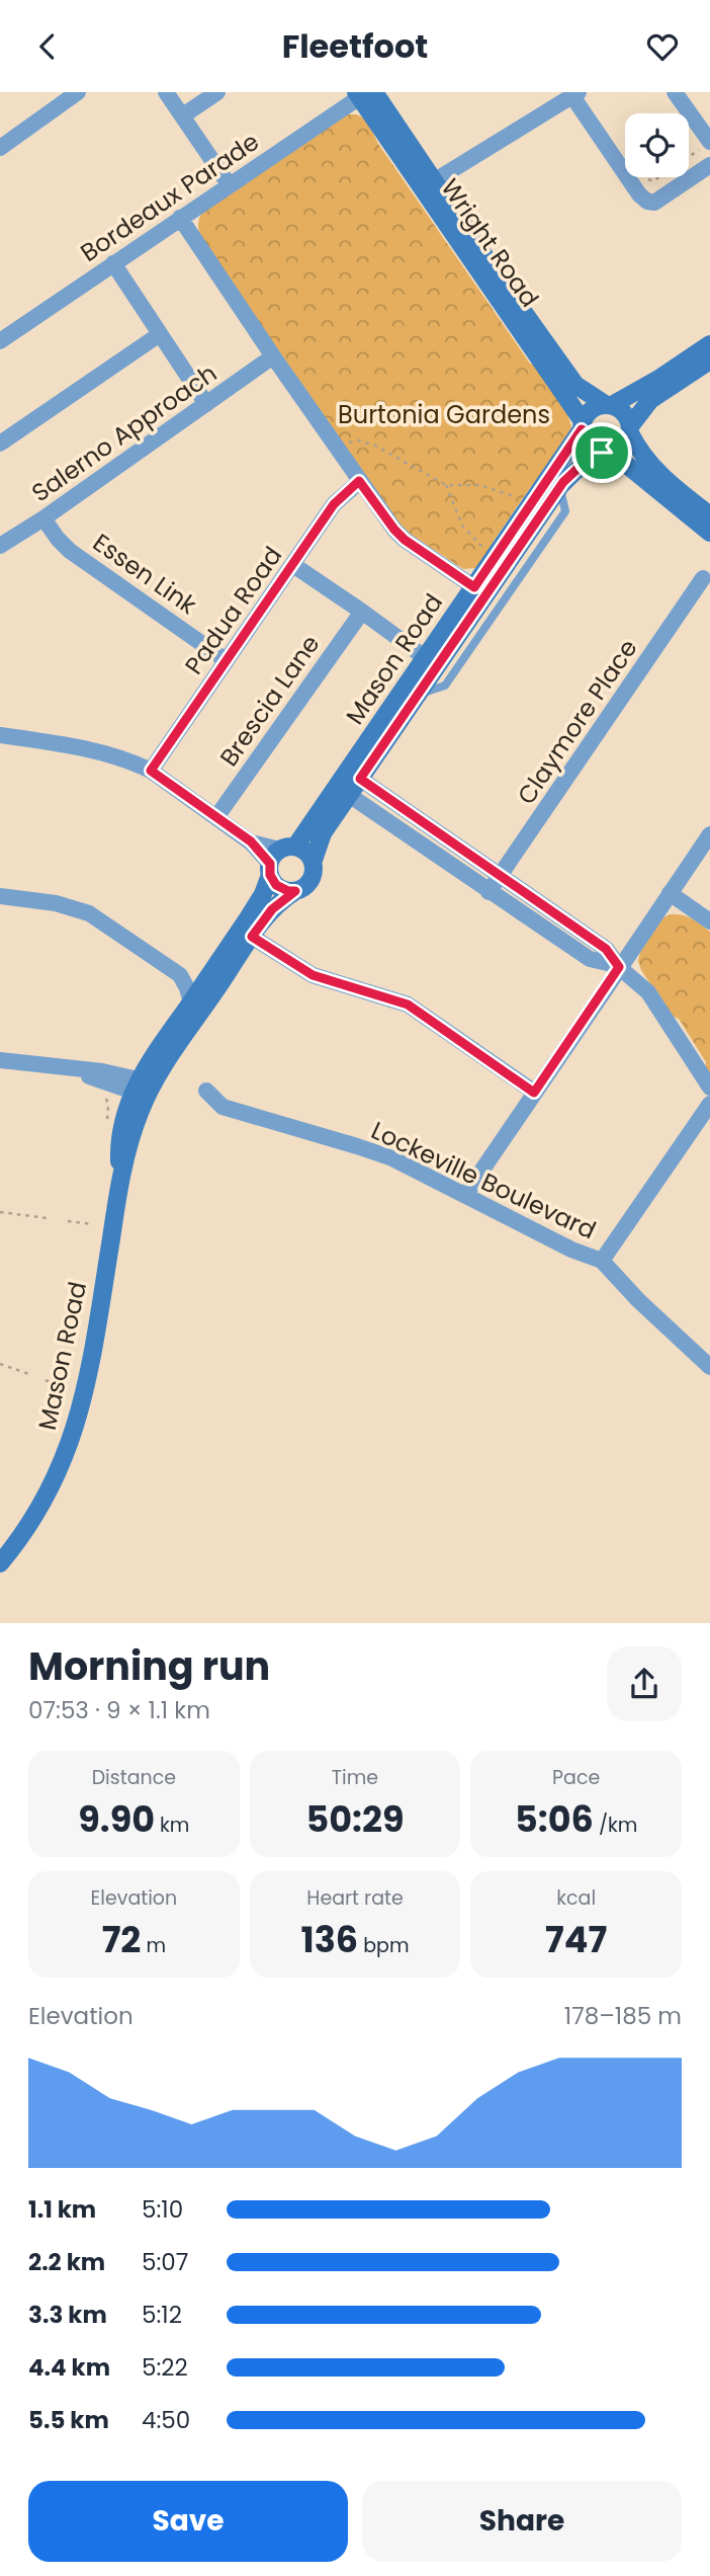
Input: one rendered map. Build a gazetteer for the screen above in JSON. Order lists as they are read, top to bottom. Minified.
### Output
{"streets":{"street":["Bordeaux Parade","Wright Road","Salerno Approach","Essen Link","Padua Road","Mason Road","Brescia Lane","Claymore Place","Lockeville Boulevard"]},"crossings":[["Bordeaux Parade","Wright Road"],["Wright Road","Mason Road"],["Salerno Approach","Essen Link"],["Essen Link","Padua Road"]],"parks":["Burtonia Gardens"],"page":{"header":"Fleetfoot","heading":["Morning run","07:53 · 9 × 1.1 km"],"stats":[["Distance","9.90 km"],["Time","50:29"],["Pace","5:06 /km"],["Elevation","72 m"],["Heart rate","136 bpm"],["kcal","747"]],"chart":["Elevation","178–185 m"],"list":[{"name":"1.1 km","note":"5:10"},{"name":"2.2 km","note":"5:07"},{"name":"3.3 km","note":"5:12"},{"name":"4.4 km","note":"5:22"},{"name":"5.5 km","note":"4:50"}],"buttons":["Save","Share"]}}
